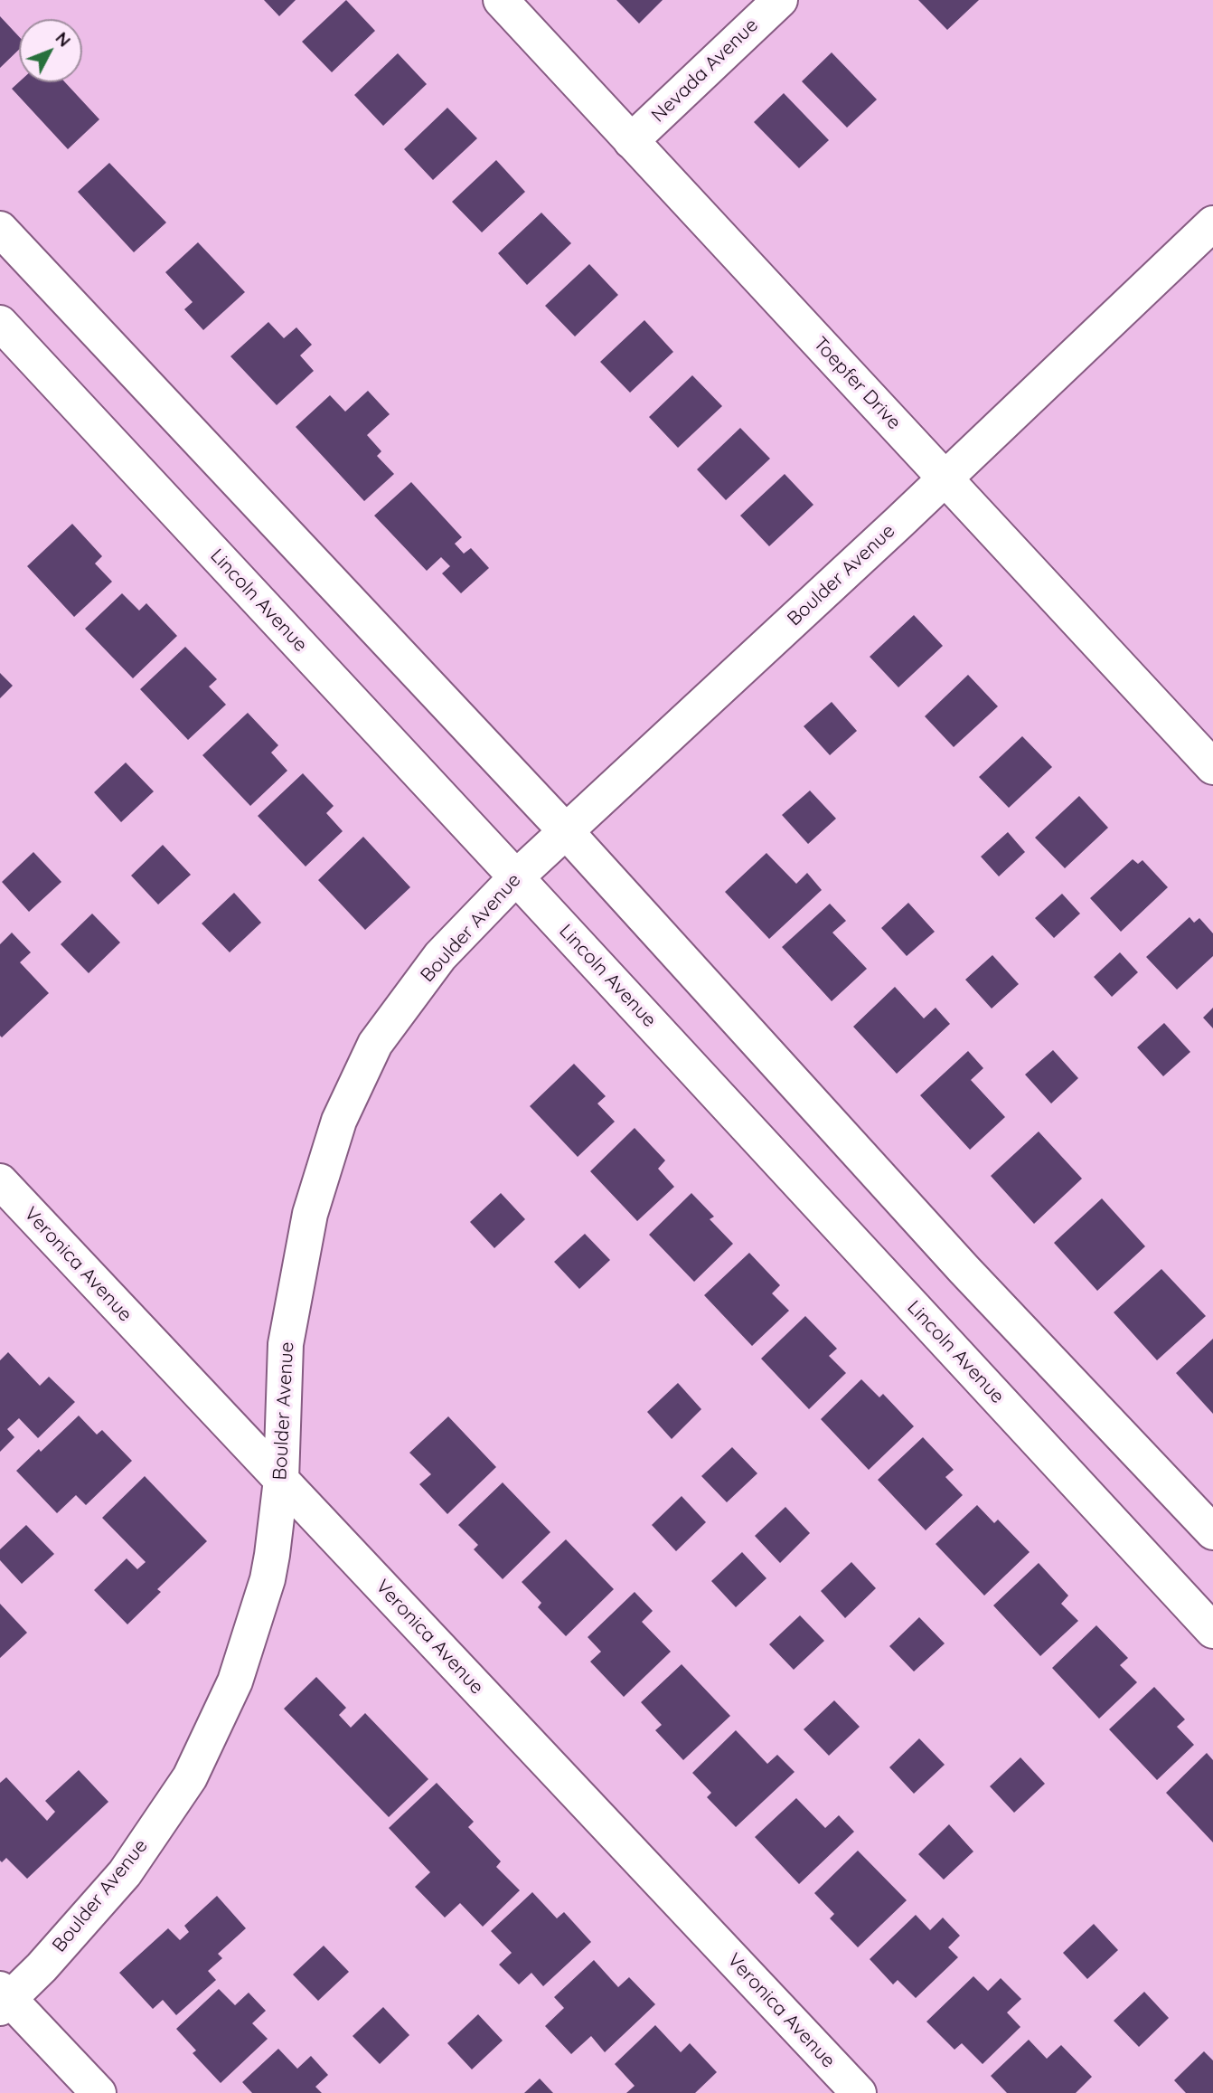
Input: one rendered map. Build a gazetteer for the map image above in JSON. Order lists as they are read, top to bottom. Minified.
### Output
{"streets":{"street":["Nevada Avenue","Toepfer Drive","Boulder Avenue","Lincoln Avenue","Veronica Avenue"]},"crossings":[["Nevada Avenue","Toepfer Drive"],["Toepfer Drive","Boulder Avenue"],["Boulder Avenue","Lincoln Avenue"],["Boulder Avenue","Veronica Avenue"]],"north":"top right"}
